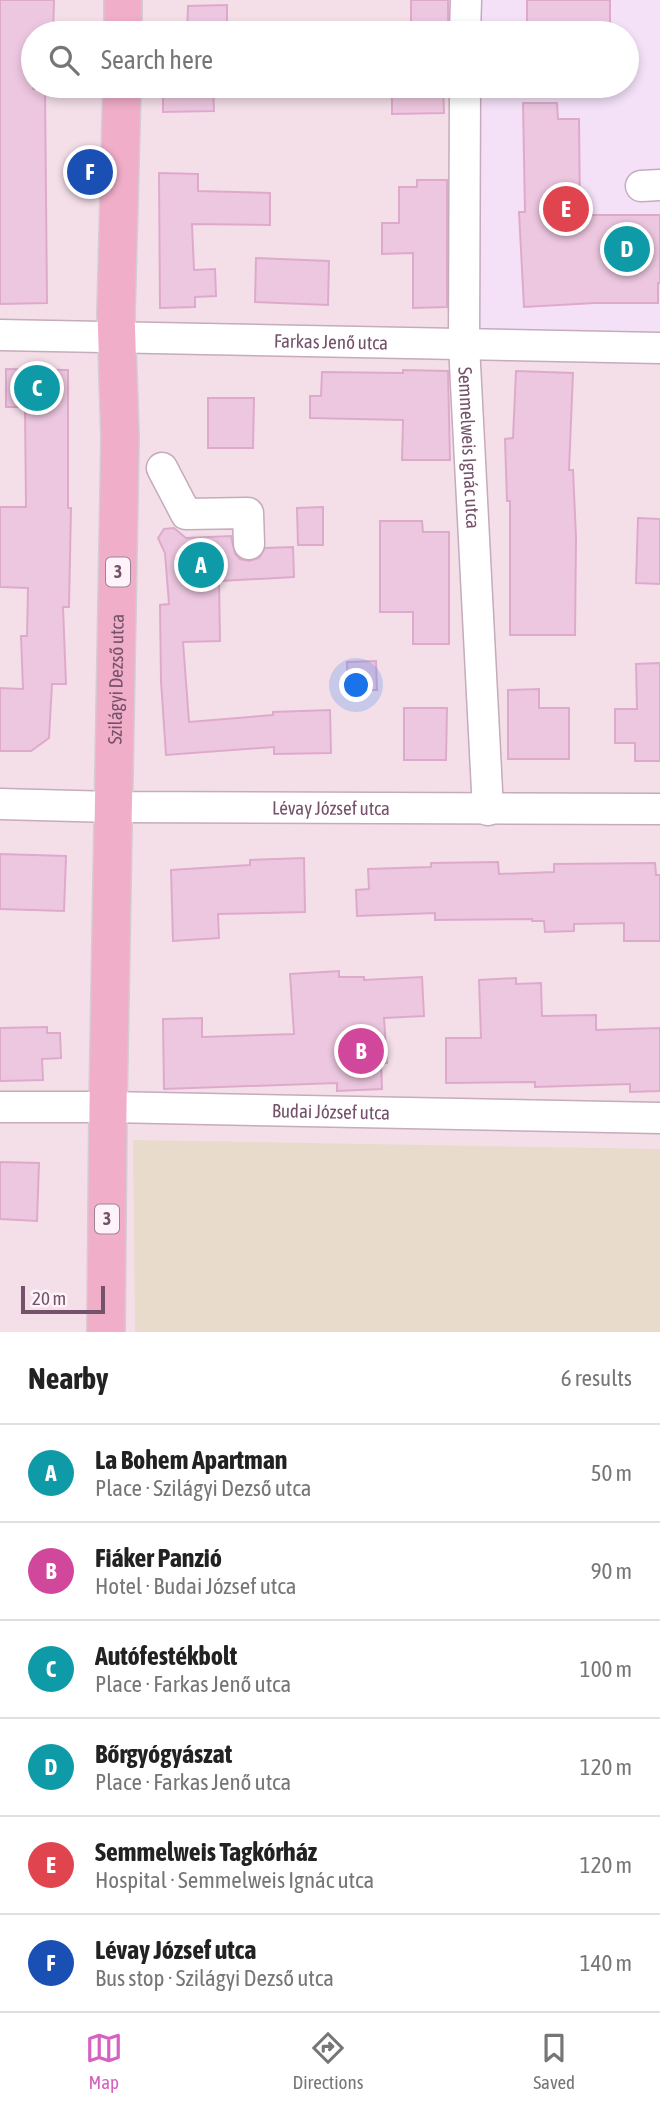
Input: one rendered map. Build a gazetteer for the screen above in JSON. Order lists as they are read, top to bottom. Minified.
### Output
{"streets":{"main road":["3","Szilágyi Dezső utca"],"street":["Farkas Jenő utca","Semmelweis Ignác utca","Lévay József utca","Budai József utca"]},"crossings":[["Farkas Jenő utca","Semmelweis Ignác utca"],["Farkas Jenő utca","Szilágyi Dezső utca"],["Semmelweis Ignác utca","Lévay József utca"],["3","Szilágyi Dezső utca"],["3","Budai József utca"],["Szilágyi Dezső utca","Lévay József utca"],["Szilágyi Dezső utca","Budai József utca"]],"scale_bar":"20 m","page":{"search":"Search here","pins":["F","E","D","C","A","B"],"scale":"20 m","heading":["Nearby","6 results"],"list":[{"mark":"A","name":"La Bohem Apartman","note":"Place · Szilágyi Dezső utca","value":"50 m"},{"mark":"B","name":"Fiáker Panzió","note":"Hotel · Budai József utca","value":"90 m"},{"mark":"C","name":"Autófestékbolt","note":"Place · Farkas Jenő utca","value":"100 m"},{"mark":"D","name":"Bőrgyógyászat","note":"Place · Farkas Jenő utca","value":"120 m"},{"mark":"E","name":"Semmelweis Tagkórház","note":"Hospital · Semmelweis Ignác utca","value":"120 m"},{"mark":"F","name":"Lévay József utca","note":"Bus stop · Szilágyi Dezső utca","value":"140 m"}],"nav":["Map","Directions","Saved"]}}
